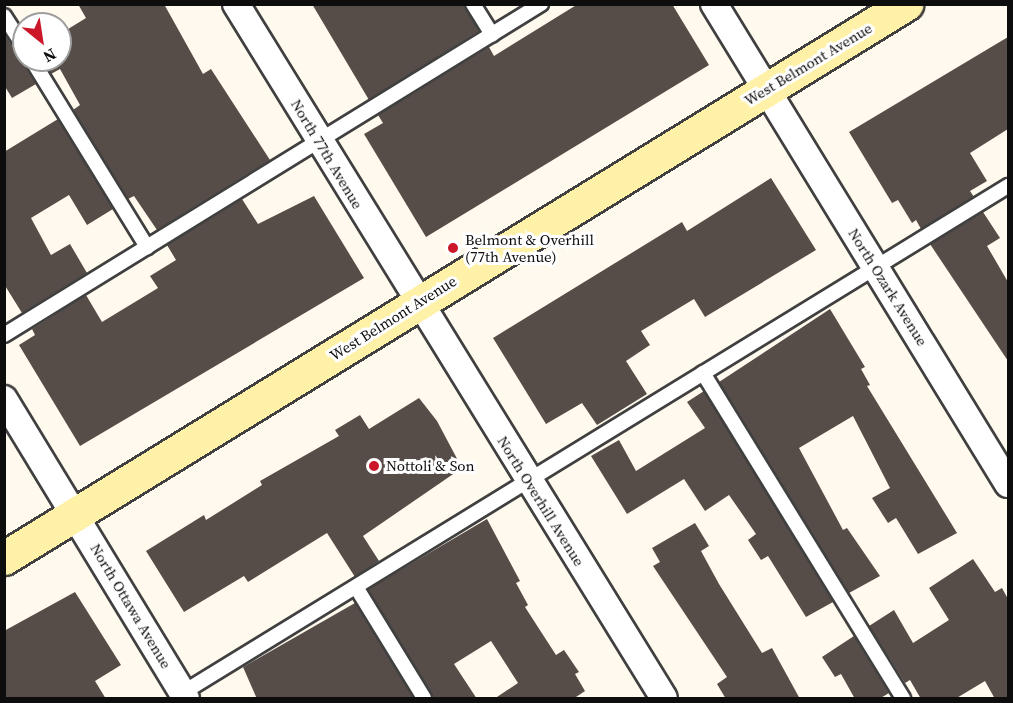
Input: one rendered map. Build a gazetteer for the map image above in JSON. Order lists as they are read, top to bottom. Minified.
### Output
{"streets":{"main road":["West Belmont Avenue"],"street":["North 77th Avenue","North Ozark Avenue","North Overhill Avenue","North Ottawa Avenue"]},"crossings":[["West Belmont Avenue","North 77th Avenue"],["West Belmont Avenue","North Ozark Avenue"],["West Belmont Avenue","North Overhill Avenue"],["West Belmont Avenue","North Ottawa Avenue"],["North 77th Avenue","North Overhill Avenue"]],"places":["Belmont & Overhill (77th Avenue)","Nottoli & Son"],"north":"bottom right"}
